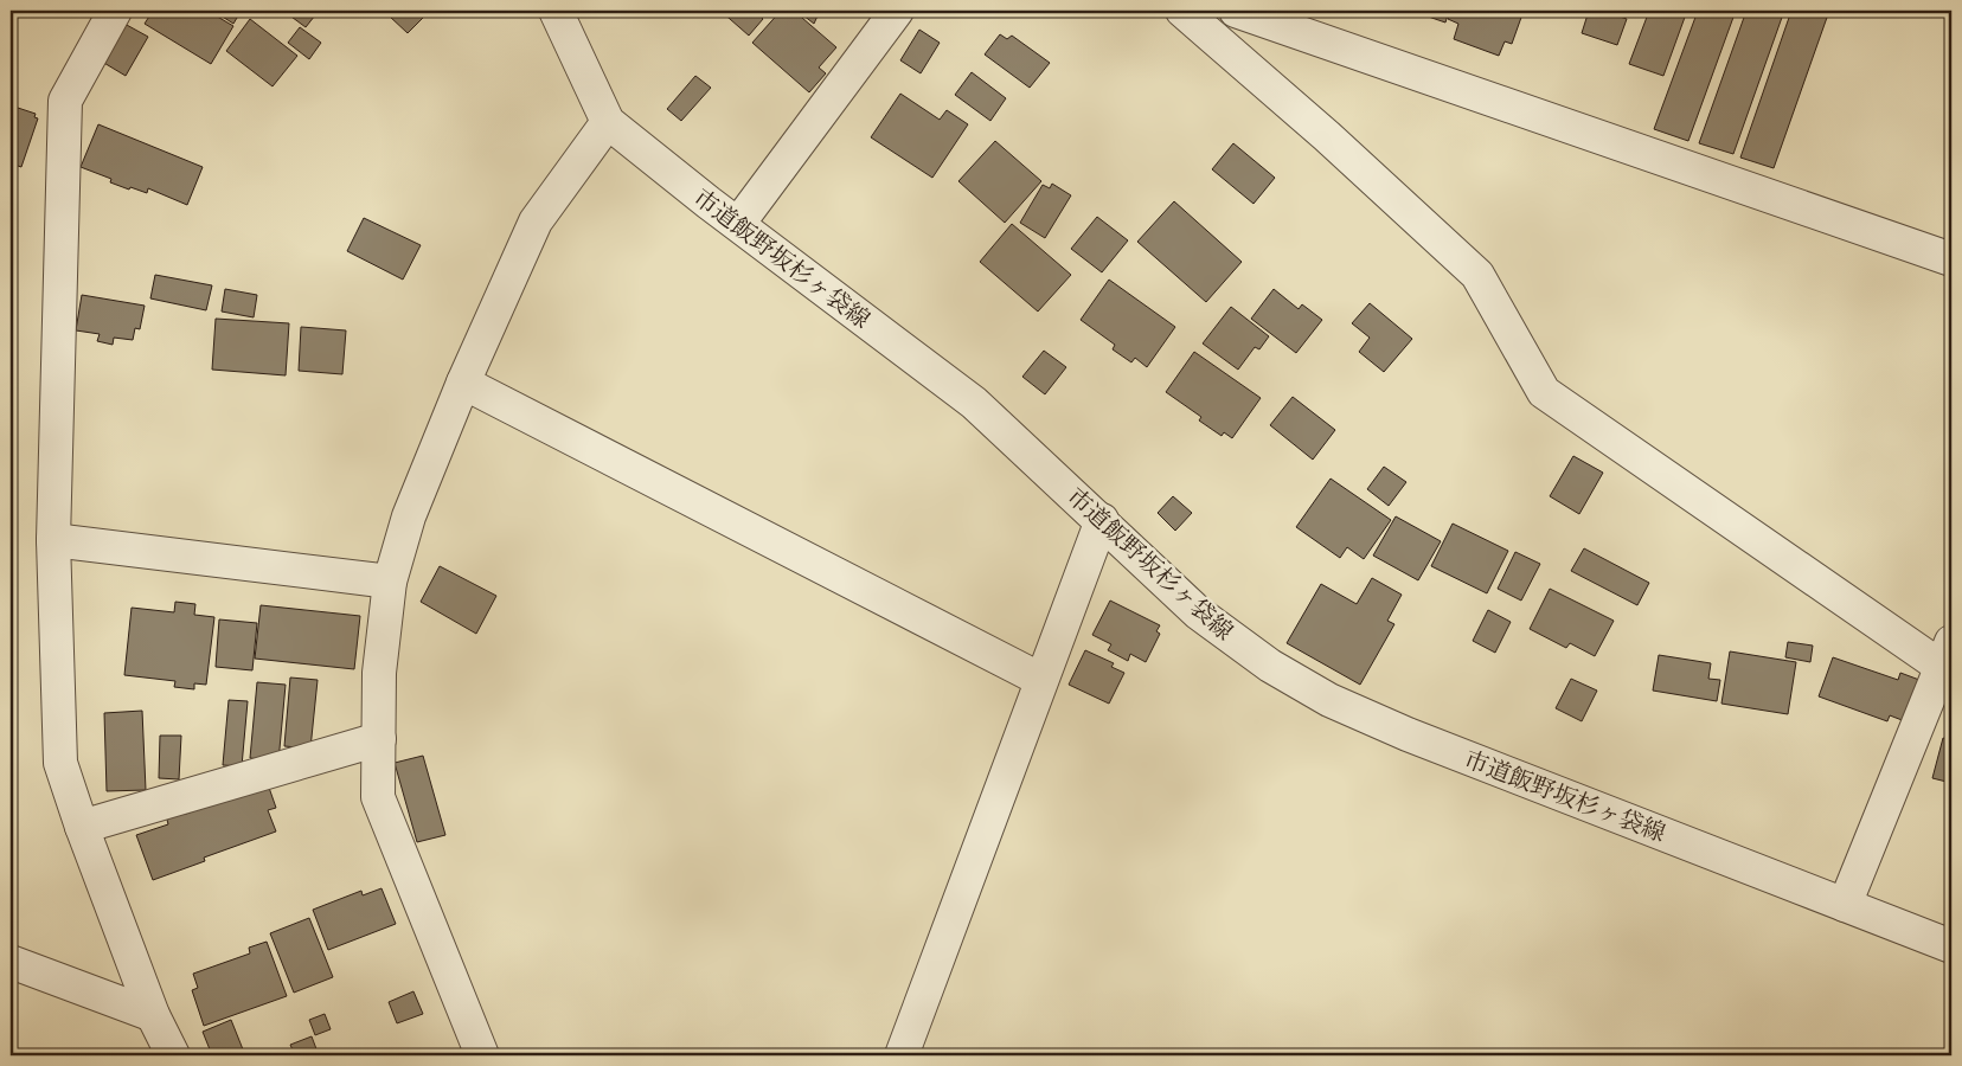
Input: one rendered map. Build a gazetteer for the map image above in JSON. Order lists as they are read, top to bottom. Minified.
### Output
{"streets":{"street":["市道飯野坂杉ヶ袋線"]}}
